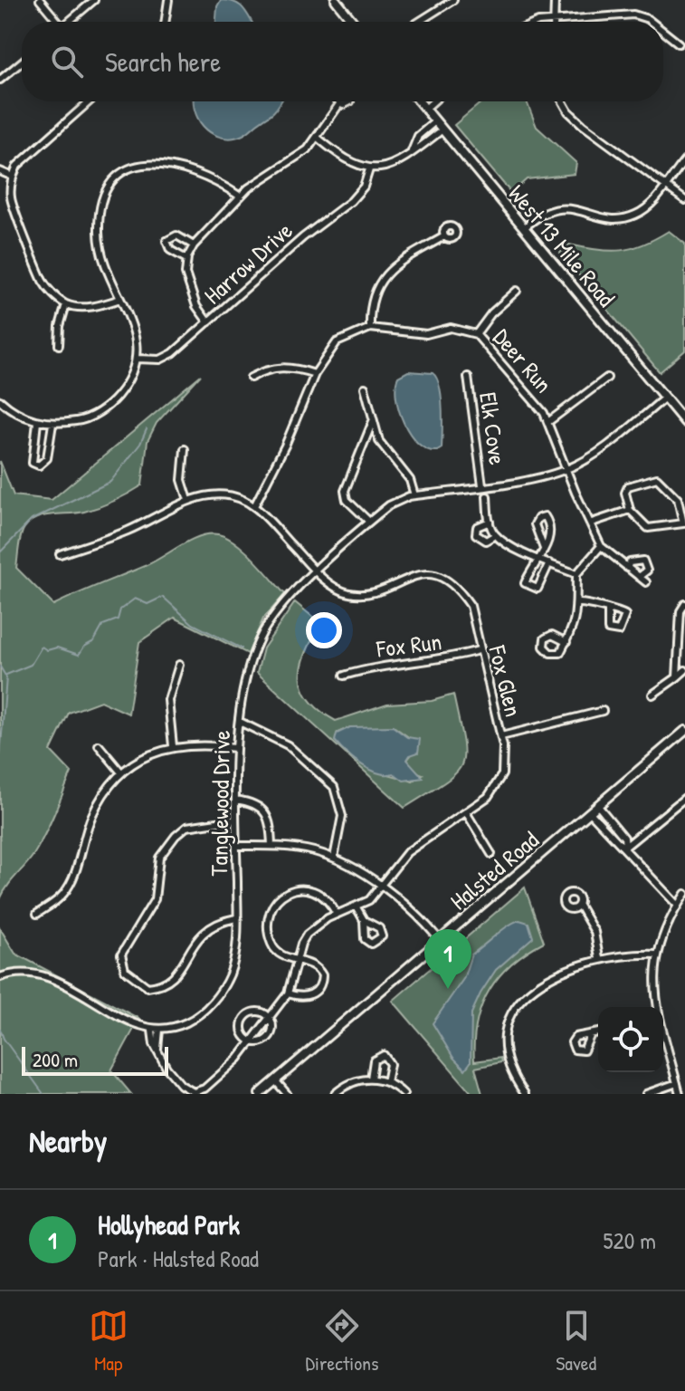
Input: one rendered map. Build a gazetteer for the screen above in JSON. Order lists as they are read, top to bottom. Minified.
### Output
{"streets":{"street":["West 13 Mile Road","Harrow Drive","Deer Run","Elk Cove","Fox Run","Fox Glen","Tanglewood Drive","Halsted Road"]},"crossings":[["West 13 Mile Road","Tanglewood Drive"],["Deer Run","Fox Glen"],["Deer Run","Tanglewood Drive"],["Elk Cove","Tanglewood Drive"],["Fox Run","Fox Glen"],["Fox Glen","Tanglewood Drive"]],"scale_bar":"200 m","page":{"search":"Search here","pins":"1","scale":"200 m","heading":"Nearby","list":[{"mark":"1","name":"Hollyhead Park","note":"Park · Halsted Road","value":"520 m"}],"nav":["Map","Directions","Saved"]}}
